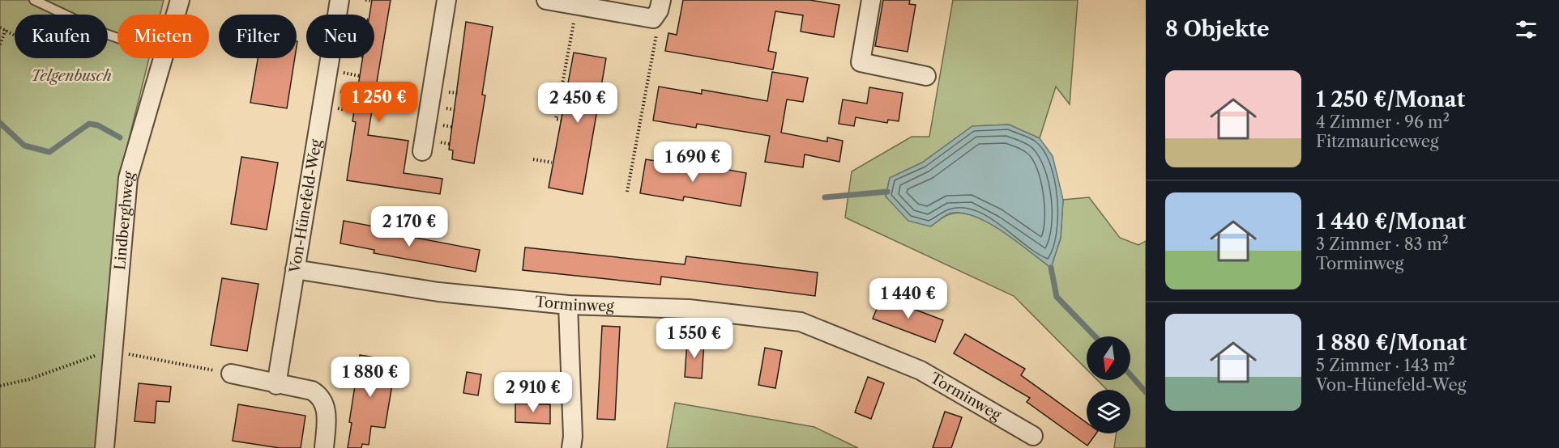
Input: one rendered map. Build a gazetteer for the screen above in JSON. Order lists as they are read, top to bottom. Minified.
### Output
{"streets":{"street":["Von-Hünefeld-Weg","Lindberghweg","Torminweg"]},"crossings":[["Von-Hünefeld-Weg","Torminweg"]],"parks":["Telgenbusch"],"north":"bottom","page":{"heading":"8 Objekte","chip":["Kaufen","Mieten","Filter","Neu"],"list":[{"name":"1 250 €/Monat","note":"4 Zimmer · 96 m² · Fitzmauriceweg"},{"name":"1 440 €/Monat","note":"3 Zimmer · 83 m² · Torminweg"},{"name":"1 880 €/Monat","note":"5 Zimmer · 143 m² · Von-Hünefeld-Weg"}],"price":["1 250 €","2 450 €","1 690 €","2 170 €","1 440 €","1 550 €","1 880 €","2 910 €"]}}
